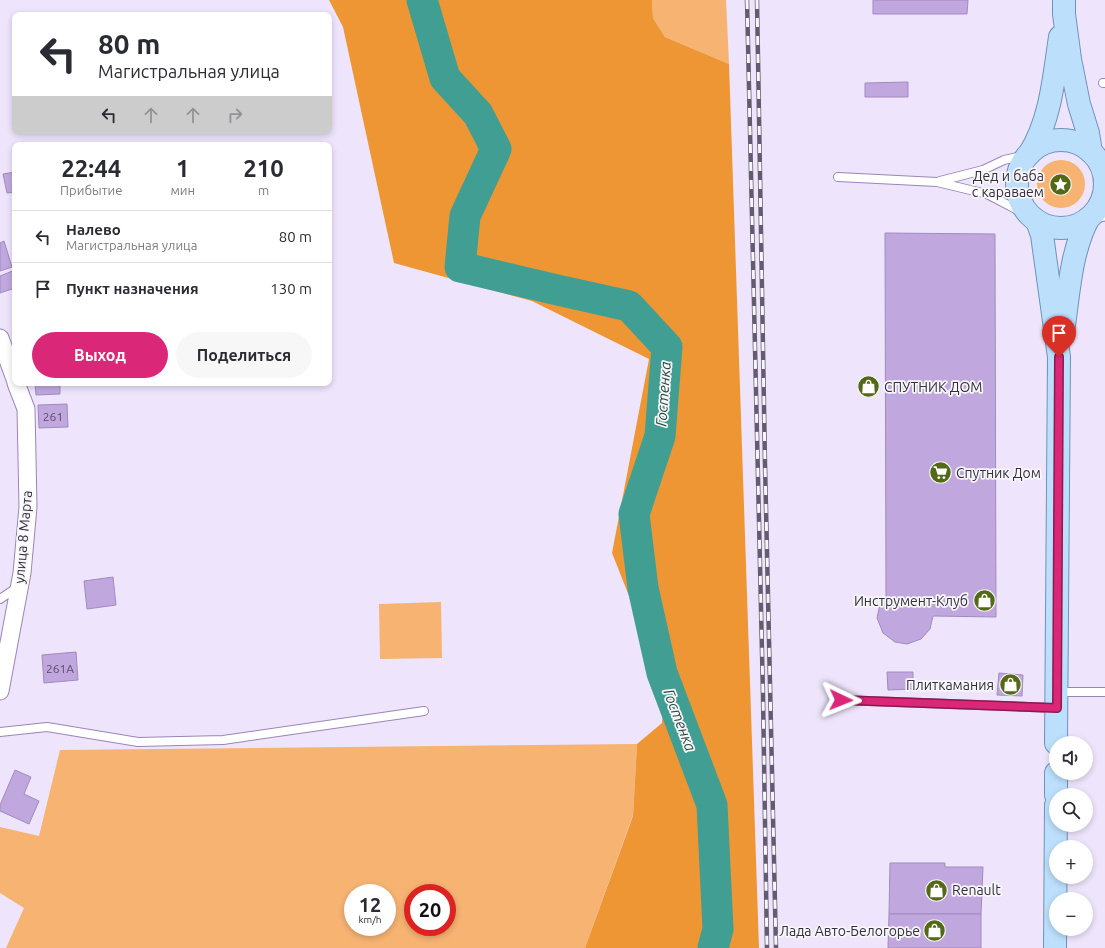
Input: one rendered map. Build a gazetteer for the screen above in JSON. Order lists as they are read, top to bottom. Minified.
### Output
{"streets":{"street":["улица 8 Марта"]},"water":["Гостенка"],"places":{"place":["Дед и баба с караваем"],"shop":["СПУТНИК ДОМ","Инструмент-Клуб","Плиткамания","Renault","Лада Авто-Белогорье"],"supermarket":["Спутник Дом"]},"house_numbers":["261","261А"],"page":{"turn":["80 m","Магистральная улица"],"eta":["22:44","Прибытие","1","мин","210","m"],"list":[{"name":"Налево","note":"Магистральная улица","value":"80 m"},{"name":"Пункт назначения","value":"130 m"}],"buttons":["Выход","Поделиться"],"map_buttons":["+","−"],"speed":"12 km/h","limit":"20"}}
